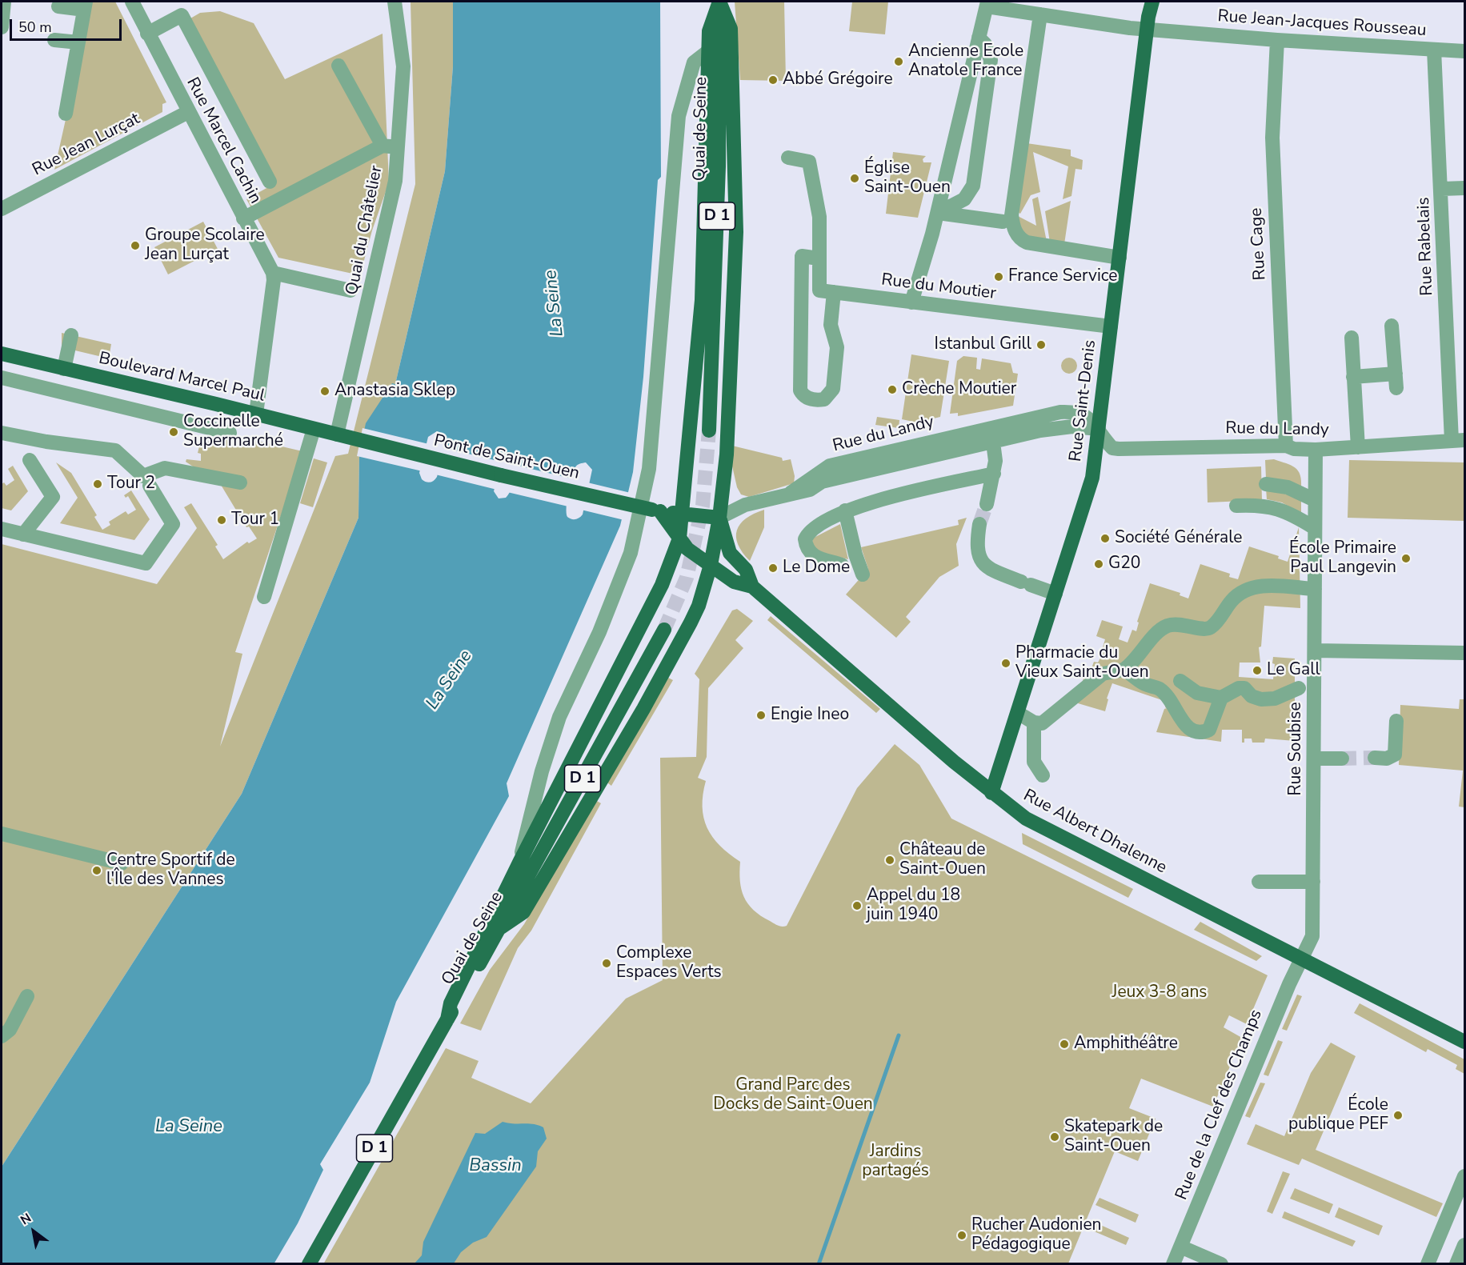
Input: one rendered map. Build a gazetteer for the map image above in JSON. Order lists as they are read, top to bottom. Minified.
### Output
{"streets":{"main road":["Quai de Seine","D 1","Boulevard Marcel Paul","Rue Saint-Denis","Pont de Saint-Ouen","Rue Albert Dhalenne"],"street":["Rue Jean-Jacques Rousseau","Rue Marcel Cachin","Rue Jean Lurçat","Quai du Châtelier","Rue Cage","Rue Rabelais","Rue du Moutier","Rue du Landy","Rue Soubise","Rue de la Clef des Champs"]},"crossings":[["Rue Jean-Jacques Rousseau","Rue Cage"],["Rue Jean-Jacques Rousseau","Rue Rabelais"],["Rue Jean-Jacques Rousseau","Rue Saint-Denis"],["Rue Marcel Cachin","Rue Jean Lurçat"],["Quai du Châtelier","Boulevard Marcel Paul"],["Rue Cage","Rue du Landy"],["Rue Rabelais","Rue du Landy"],["Rue du Moutier","Rue Saint-Denis"],["Boulevard Marcel Paul","Pont de Saint-Ouen"],["Rue Saint-Denis","Rue du Landy"],["Rue Saint-Denis","Rue Albert Dhalenne"],["Rue du Landy","Pont de Saint-Ouen"],["Rue du Landy","Rue Soubise"],["Rue du Landy","Rue Albert Dhalenne"],["Pont de Saint-Ouen","Rue Albert Dhalenne"],["Rue Soubise","Rue Albert Dhalenne"],["Rue Soubise","Rue de la Clef des Champs"],["Rue Albert Dhalenne","Rue de la Clef des Champs"]],"water":["La Seine","Bassin"],"parks":["Jeux 3-8 ans","Grand Parc des Docks de Saint-Ouen","Jardins partagés"],"places":["Ancienne Ecole Anatole France","Abbé Grégoire","Église Saint-Ouen","Groupe Scolaire Jean Lurçat","France Service","Istanbul Grill","Crèche Moutier","Anastasia Sklep","Coccinelle Supermarché","Tour 2","Tour 1","Société Générale","École Primaire Paul Langevin","G20","Le Dome","Pharmacie du Vieux Saint-Ouen","Le Gall","Engie Ineo","Château de Saint-Ouen","Centre Sportif de l'Île des Vannes","Appel du 18 juin 1940","Complexe Espaces Verts","Amphithéâtre","École publique PEF","Skatepark de Saint-Ouen","Rucher Audonien Pédagogique"],"scale_bar":"50 m","north":"top left"}
